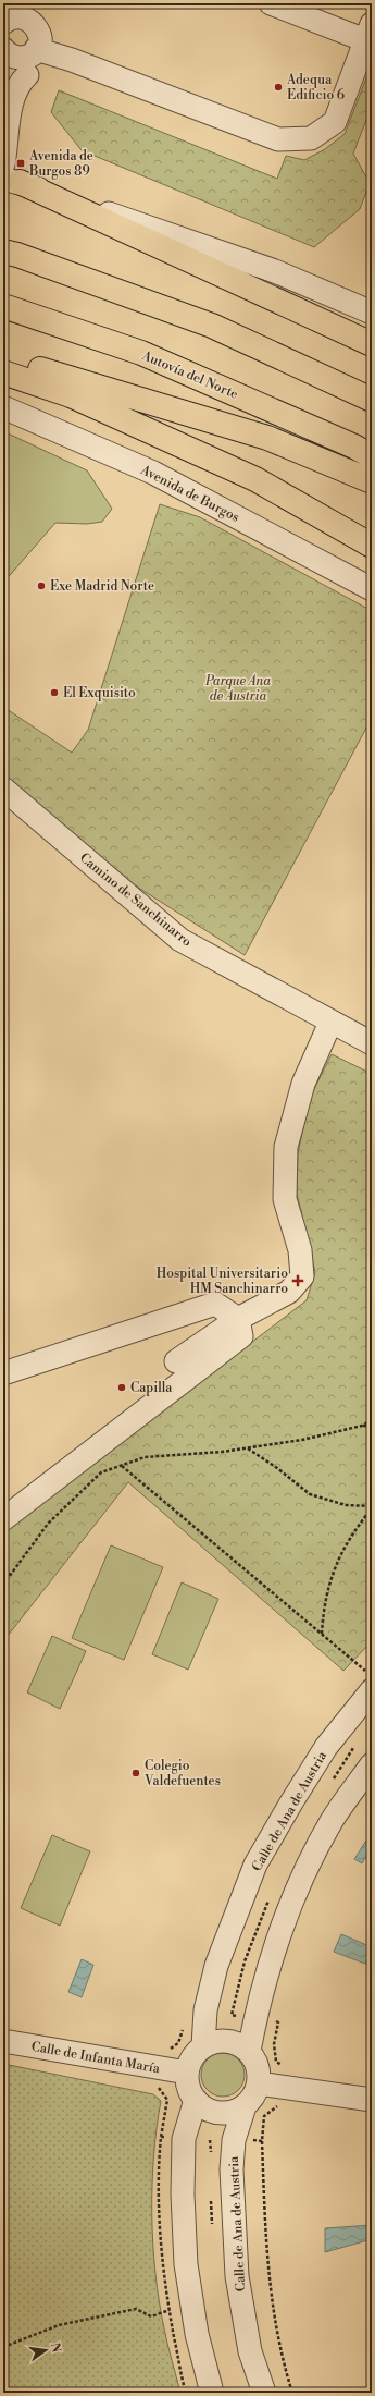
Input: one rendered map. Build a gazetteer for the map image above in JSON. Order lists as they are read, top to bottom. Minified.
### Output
{"streets":{"highway":["Autovía del Norte"],"street":["Avenida de Burgos","Camino de Sanchinarro","Calle de Ana de Austria","Calle de Infanta María"]},"crossings":[["Calle de Ana de Austria","Calle de Infanta María"]],"parks":["Parque Ana de Austria"],"places":{"other":["Adequa Edificio 6","Exe Madrid Norte","El Exquisito","Capilla","Colegio Valdefuentes"],"transit":["Avenida de Burgos 89"],"health":["Hospital Universitario HM Sanchinarro"]},"north":"right"}
